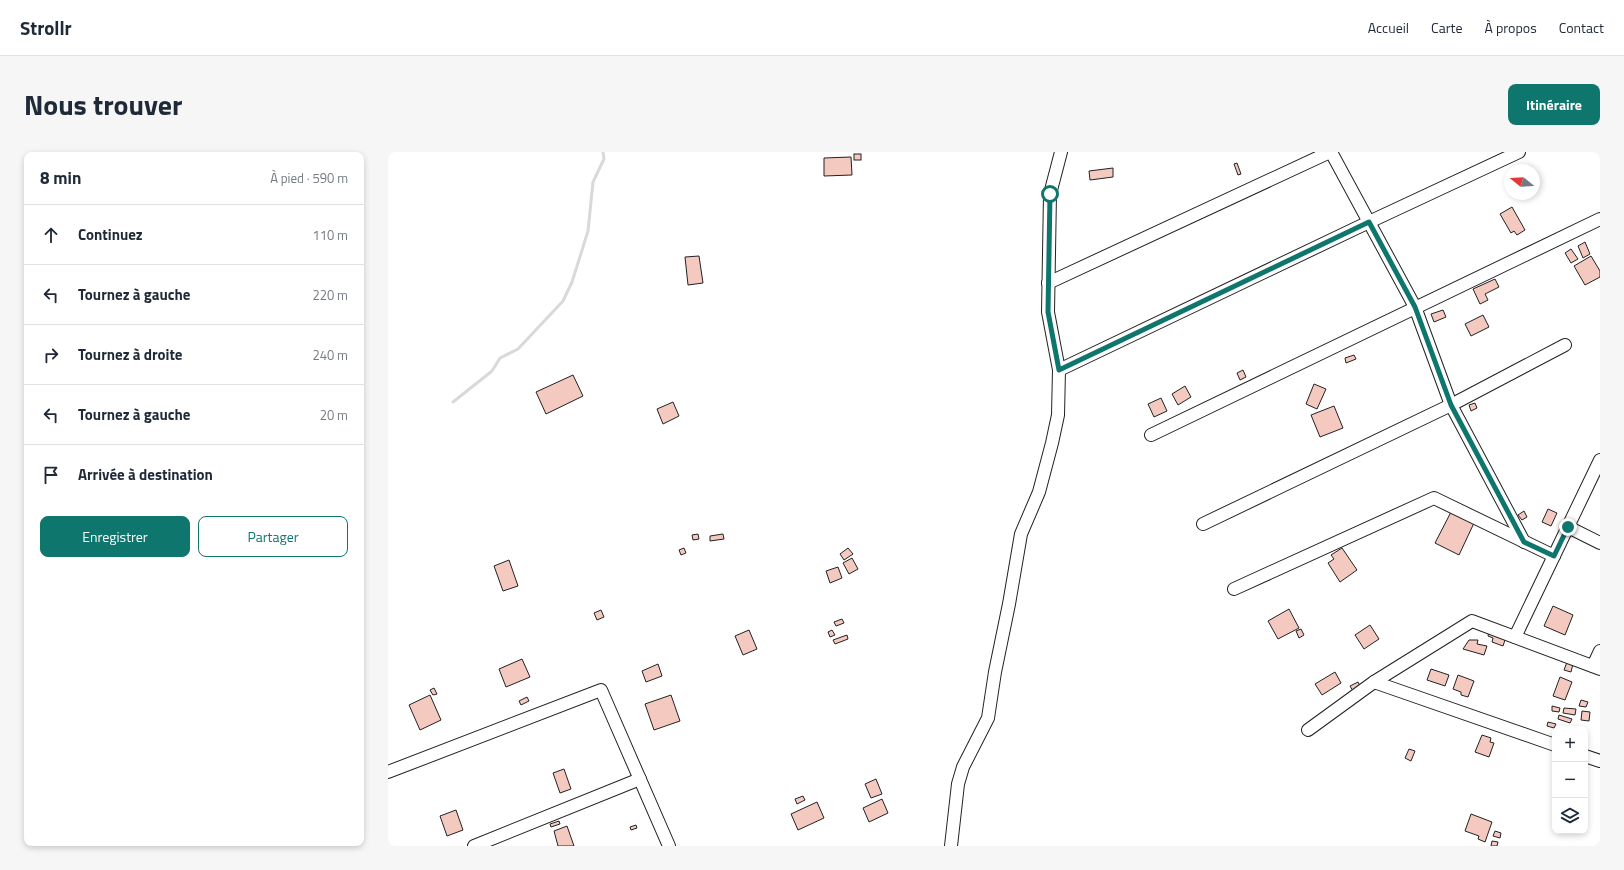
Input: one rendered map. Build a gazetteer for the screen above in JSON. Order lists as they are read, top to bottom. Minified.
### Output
{"north":"left","page":{"header":"Strollr","nav":["Accueil","Carte","À propos","Contact"],"title":"Nous trouver","buttons":["Itinéraire",["Enregistrer","Partager"]],"heading":["8 min","À pied · 590 m"],"list":[["Continuez","110 m"],["Tournez à gauche","220 m"],["Tournez à droite","240 m"],["Tournez à gauche","20 m"],"Arrivée à destination"],"map_buttons":["+","−"]}}
